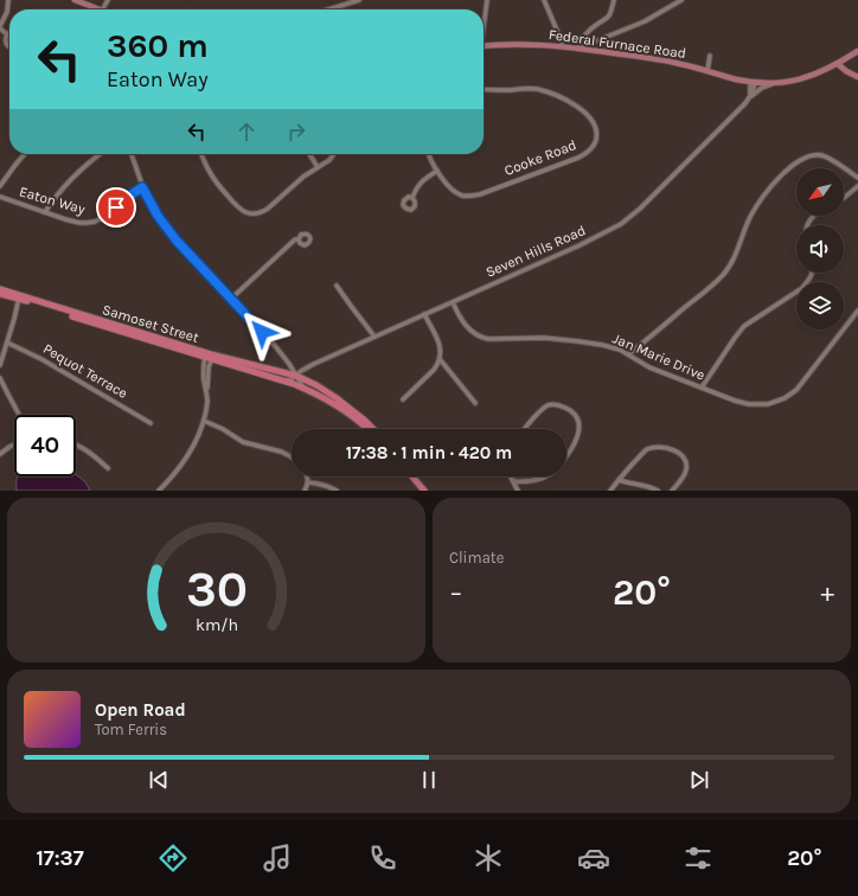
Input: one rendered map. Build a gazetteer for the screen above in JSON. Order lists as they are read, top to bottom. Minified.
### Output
{"streets":{"highway":["Samoset Street"],"main road":["Federal Furnace Road"],"street":["Cooke Road","Eaton Way","Seven Hills Road","Jan Marie Drive","Pequot Terrace"]},"crossings":[["Federal Furnace Road","Seven Hills Road"],["Seven Hills Road","Samoset Street"],["Seven Hills Road","Jan Marie Drive"]],"north":"bottom left","page":{"turn":["360 m","Eaton Way"],"limit":"40","trip":"17:38 · 1 min · 420 m","tile":"Climate","heat":["−","20°","+"],"song":["Open Road","Tom Ferris"],"tabs":["17:37","20°"],"gauge":["30","km/h"]}}
